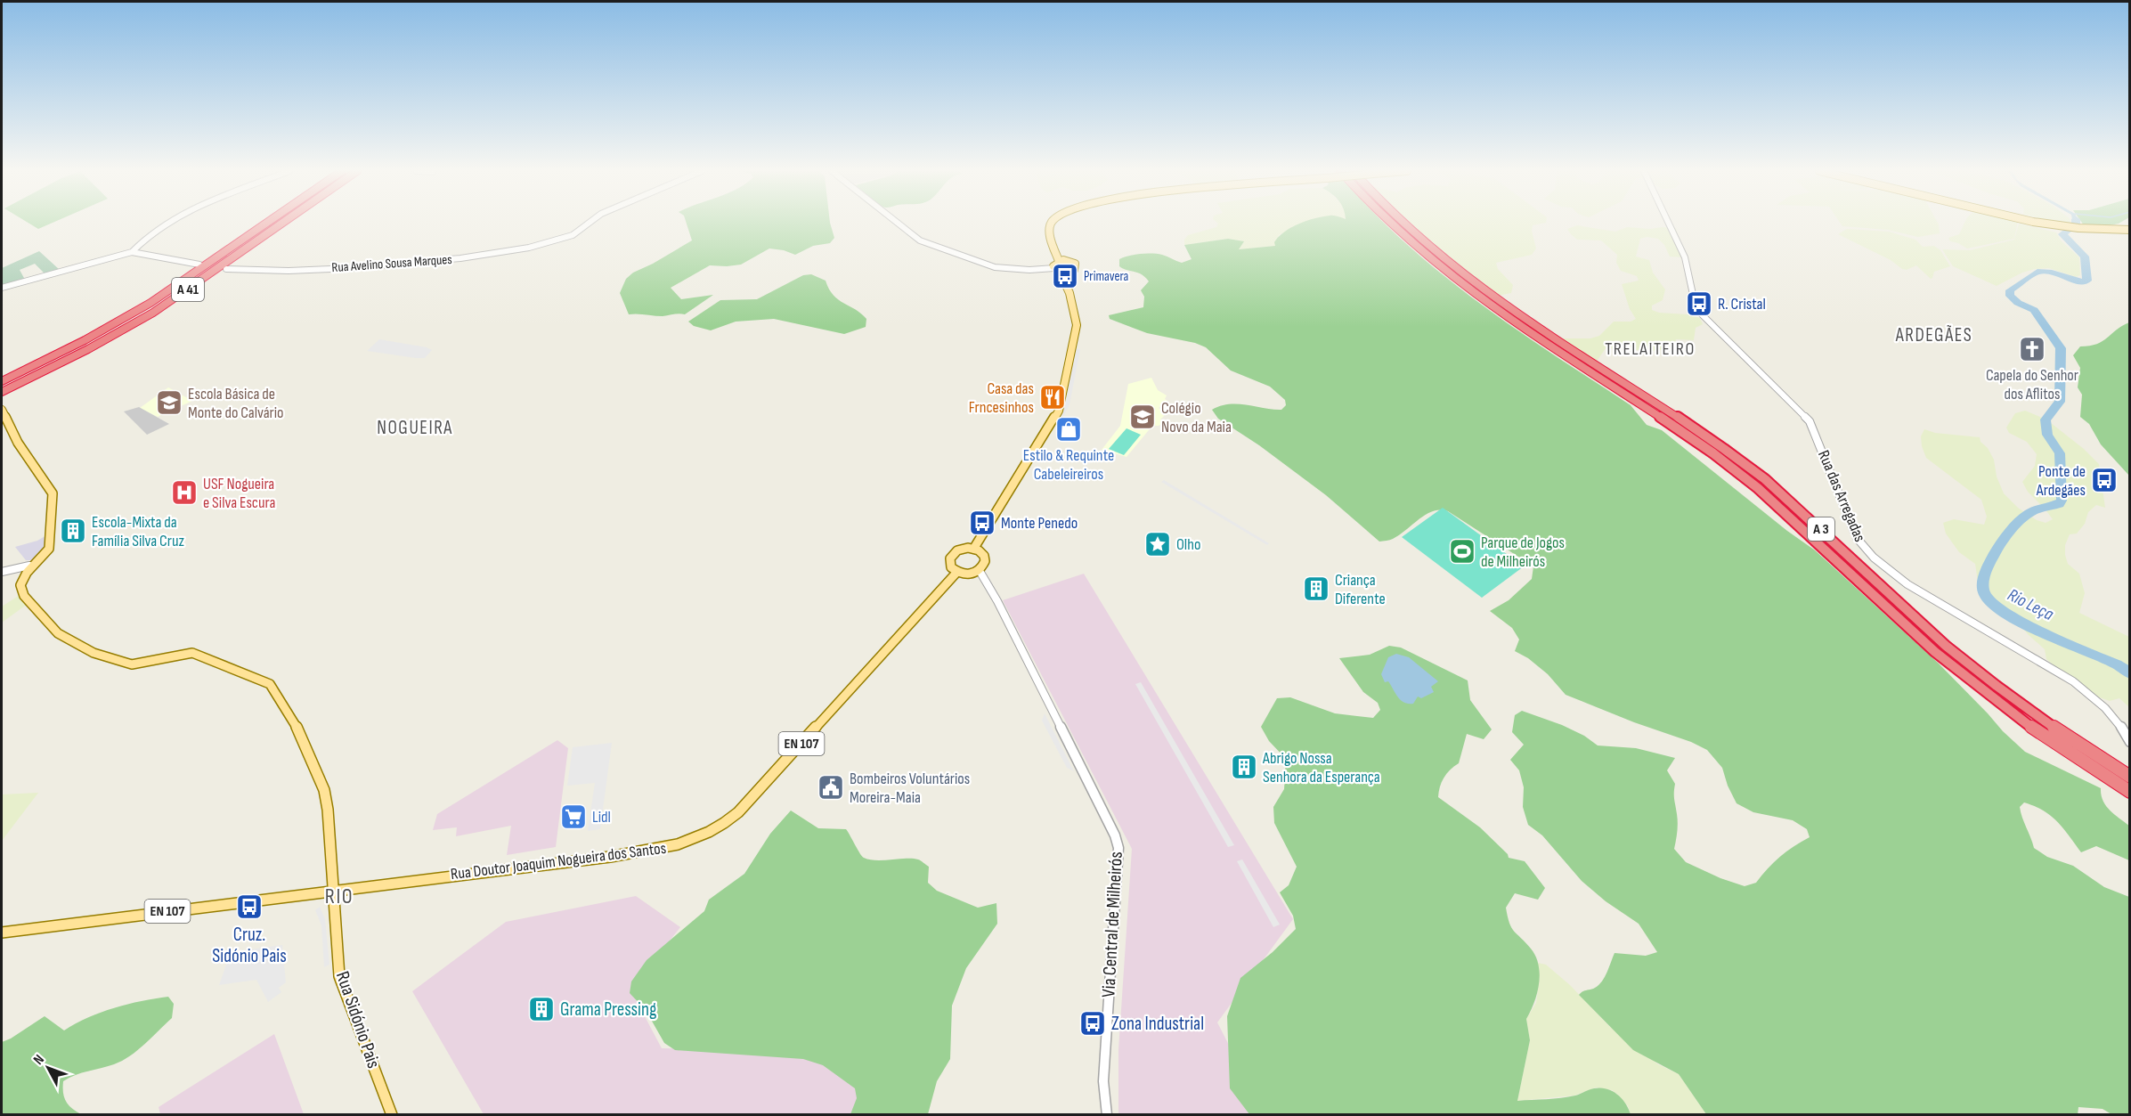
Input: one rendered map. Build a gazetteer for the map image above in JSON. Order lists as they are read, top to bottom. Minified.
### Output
{"streets":{"highway":["A 41","A 3"],"main road":["EN 107","Rua Doutor Joaquim Nogueira dos Santos","Rua Sidónio Pais"],"street":["Rua Avelino Sousa Marques","Rua das Arregadas","Via Central de Milheirós"]},"crossings":[["EN 107","Rua Doutor Joaquim Nogueira dos Santos"],["EN 107","Rua Sidónio Pais"],["Rua Doutor Joaquim Nogueira dos Santos","Via Central de Milheirós"],["Rua Doutor Joaquim Nogueira dos Santos","Rua Sidónio Pais"]],"districts":["ARDEGÃES","TRELAITEIRO","NOGUEIRA","RIO"],"water":["Rio Leça"],"places":{"bus stop":["Primavera","R. Cristal","Ponte de Ardegães","Monte Penedo","Cruz. Sidónio Pais","Zona Industrial"],"church":["Capela do Senhor dos Aflitos"],"restaurant":["Casa das Frncesinhos"],"school or university":["Escola Básica de Monte do Calvário","Colégio Novo da Maia"],"shop":["Estilo & Requinte Cabeleireiros"],"hospital":["USF Nogueira e Silva Escura"],"building":["Escola-Mixta da Família Silva Cruz","Criança Diferente","Abrigo Nossa Senhora da Esperança","Grama Pressing"],"place":["Olho"],"sports":["Parque de Jogos de Milheirós"],"public building":["Bombeiros Voluntários Moreira-Maia"],"supermarket":["Lidl"]},"north":"top left"}
